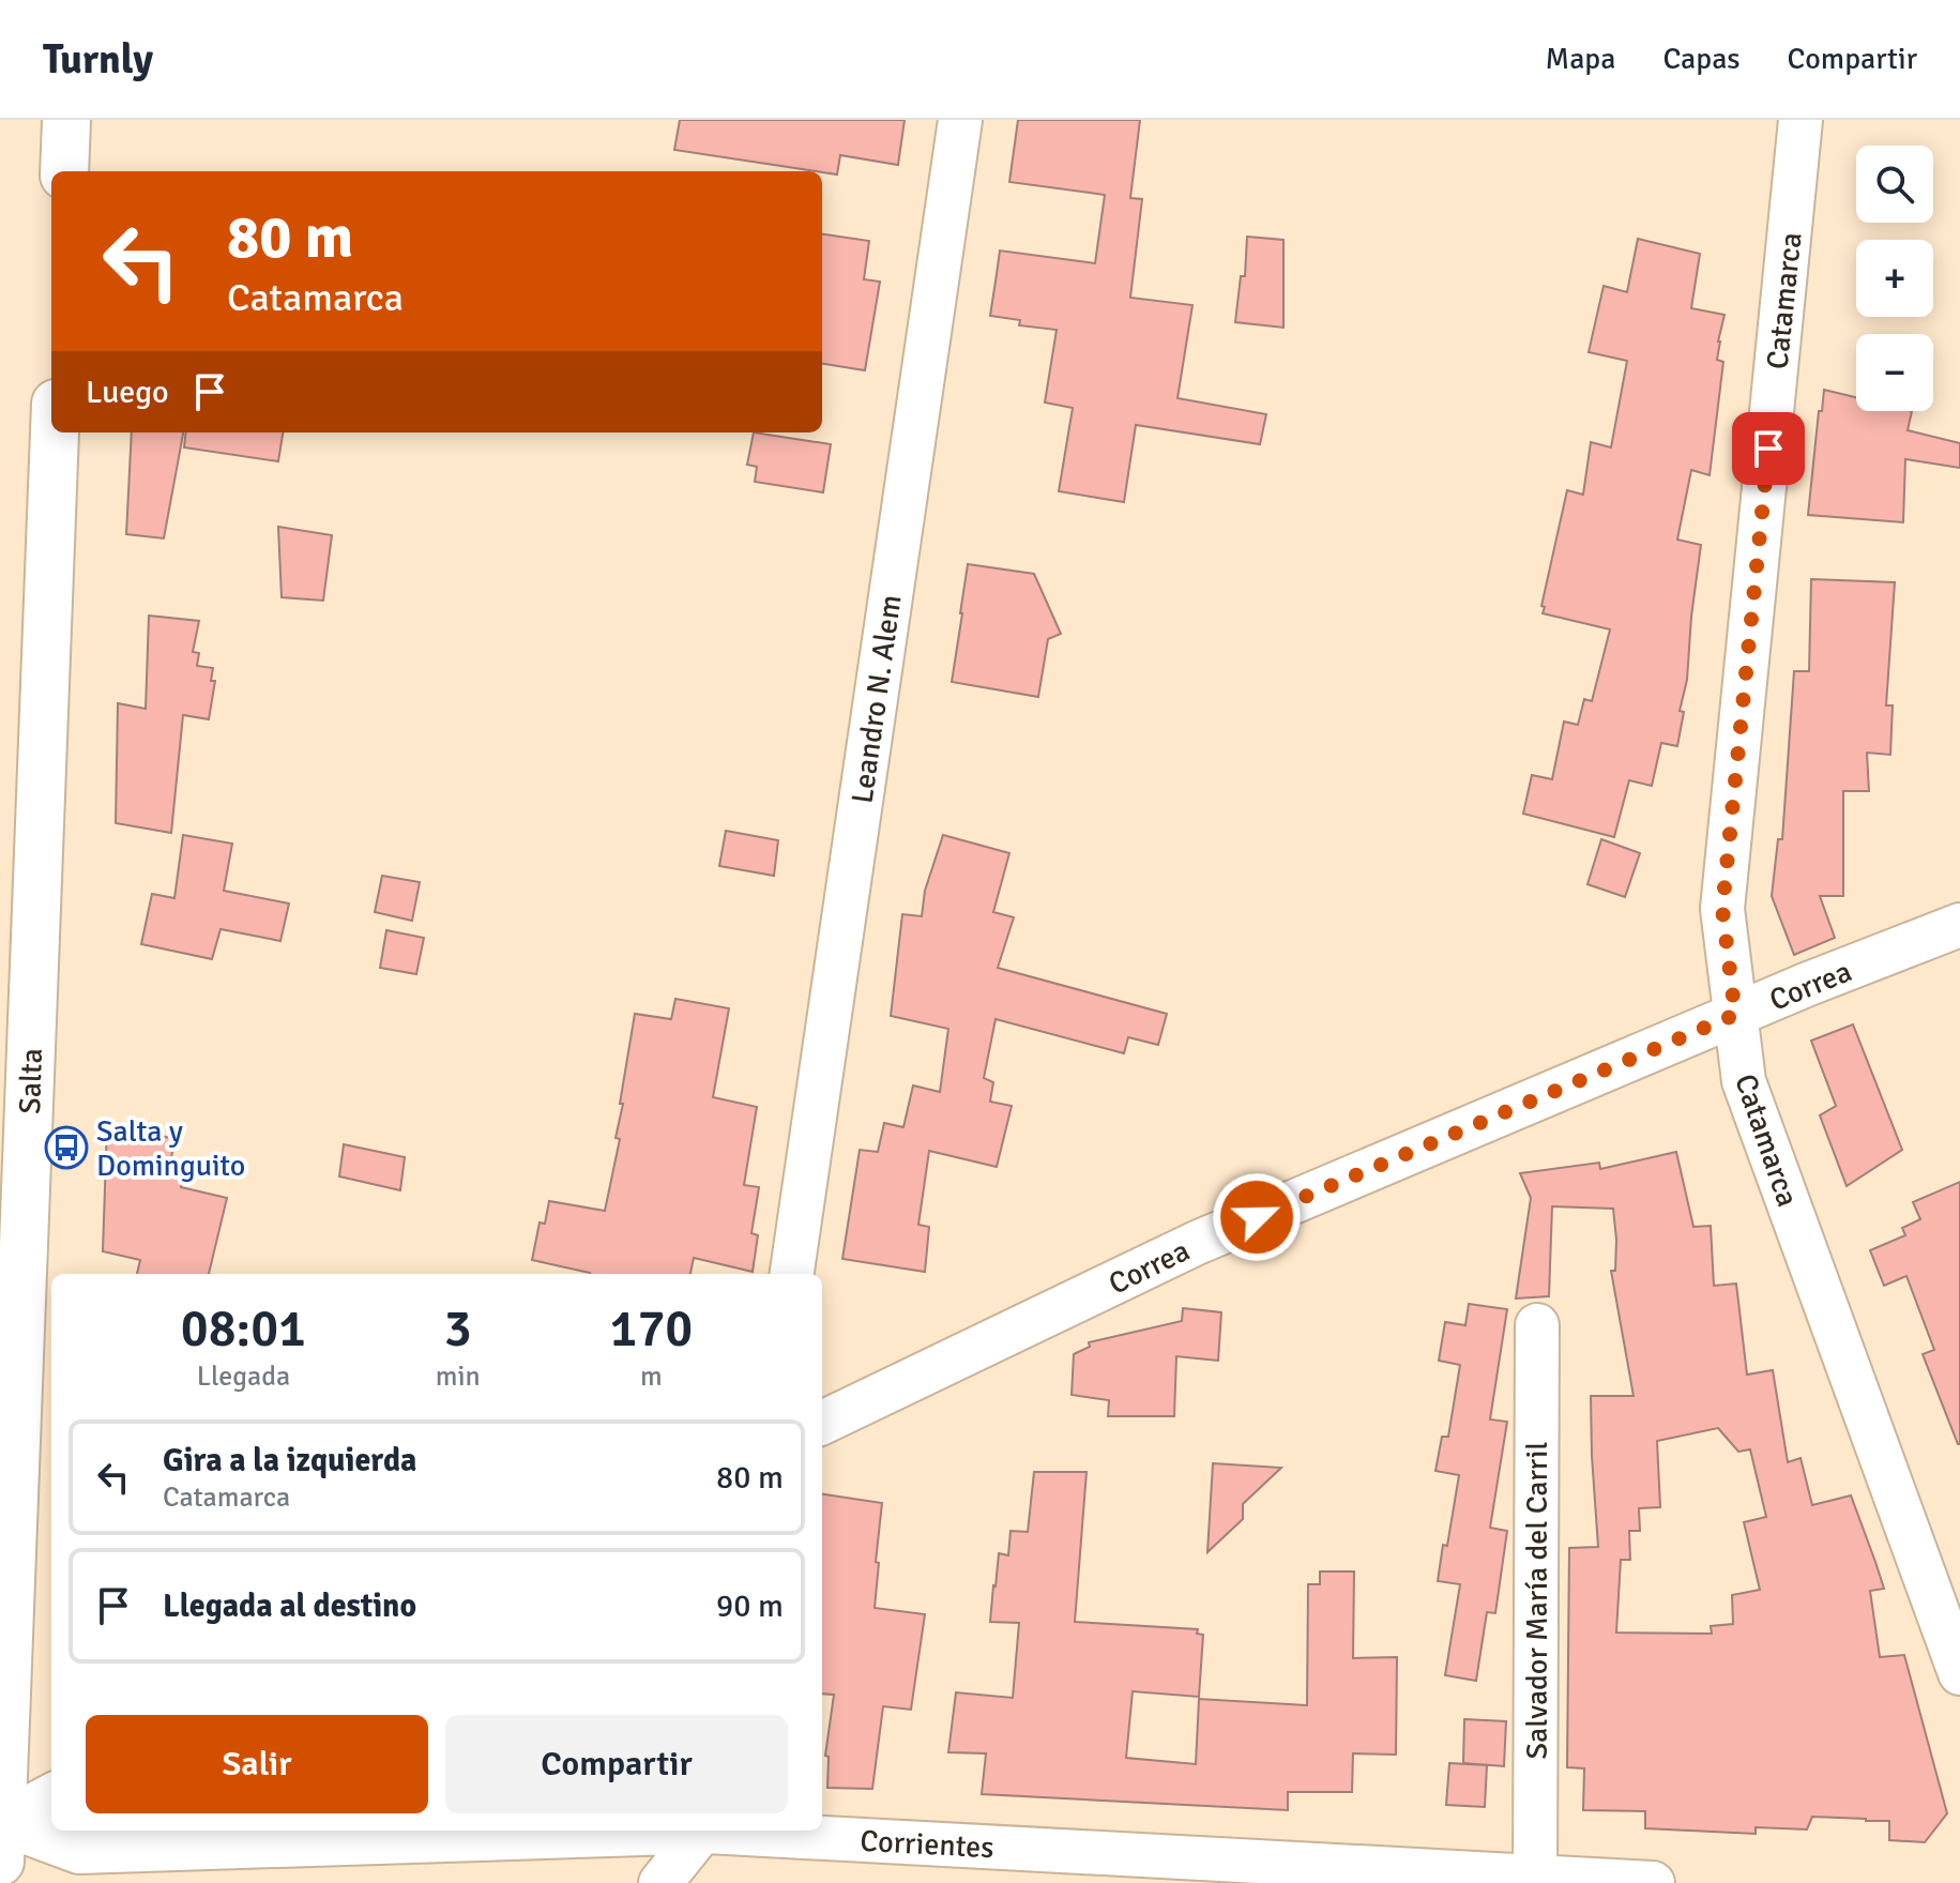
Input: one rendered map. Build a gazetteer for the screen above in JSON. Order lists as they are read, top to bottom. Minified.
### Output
{"streets":{"main road":["Salta"],"street":["Catamarca","Leandro N. Alem","Correa","Salvador María del Carril","Corrientes"]},"crossings":[["Catamarca","Correa"],["Salta","Corrientes"],["Salvador María del Carril","Corrientes"]],"places":{"bus stop":["Salta y Dominguito"]},"page":{"header":"Turnly","nav":["Mapa","Capas","Compartir"],"map_buttons":["+","−"],"turn":["80 m","Catamarca"],"then":"Luego","eta":["08:01","Llegada","3","min","170","m"],"list":[{"name":"Gira a la izquierda","note":"Catamarca","value":"80 m"},{"name":"Llegada al destino","value":"90 m"}],"buttons":["Salir","Compartir"]}}
